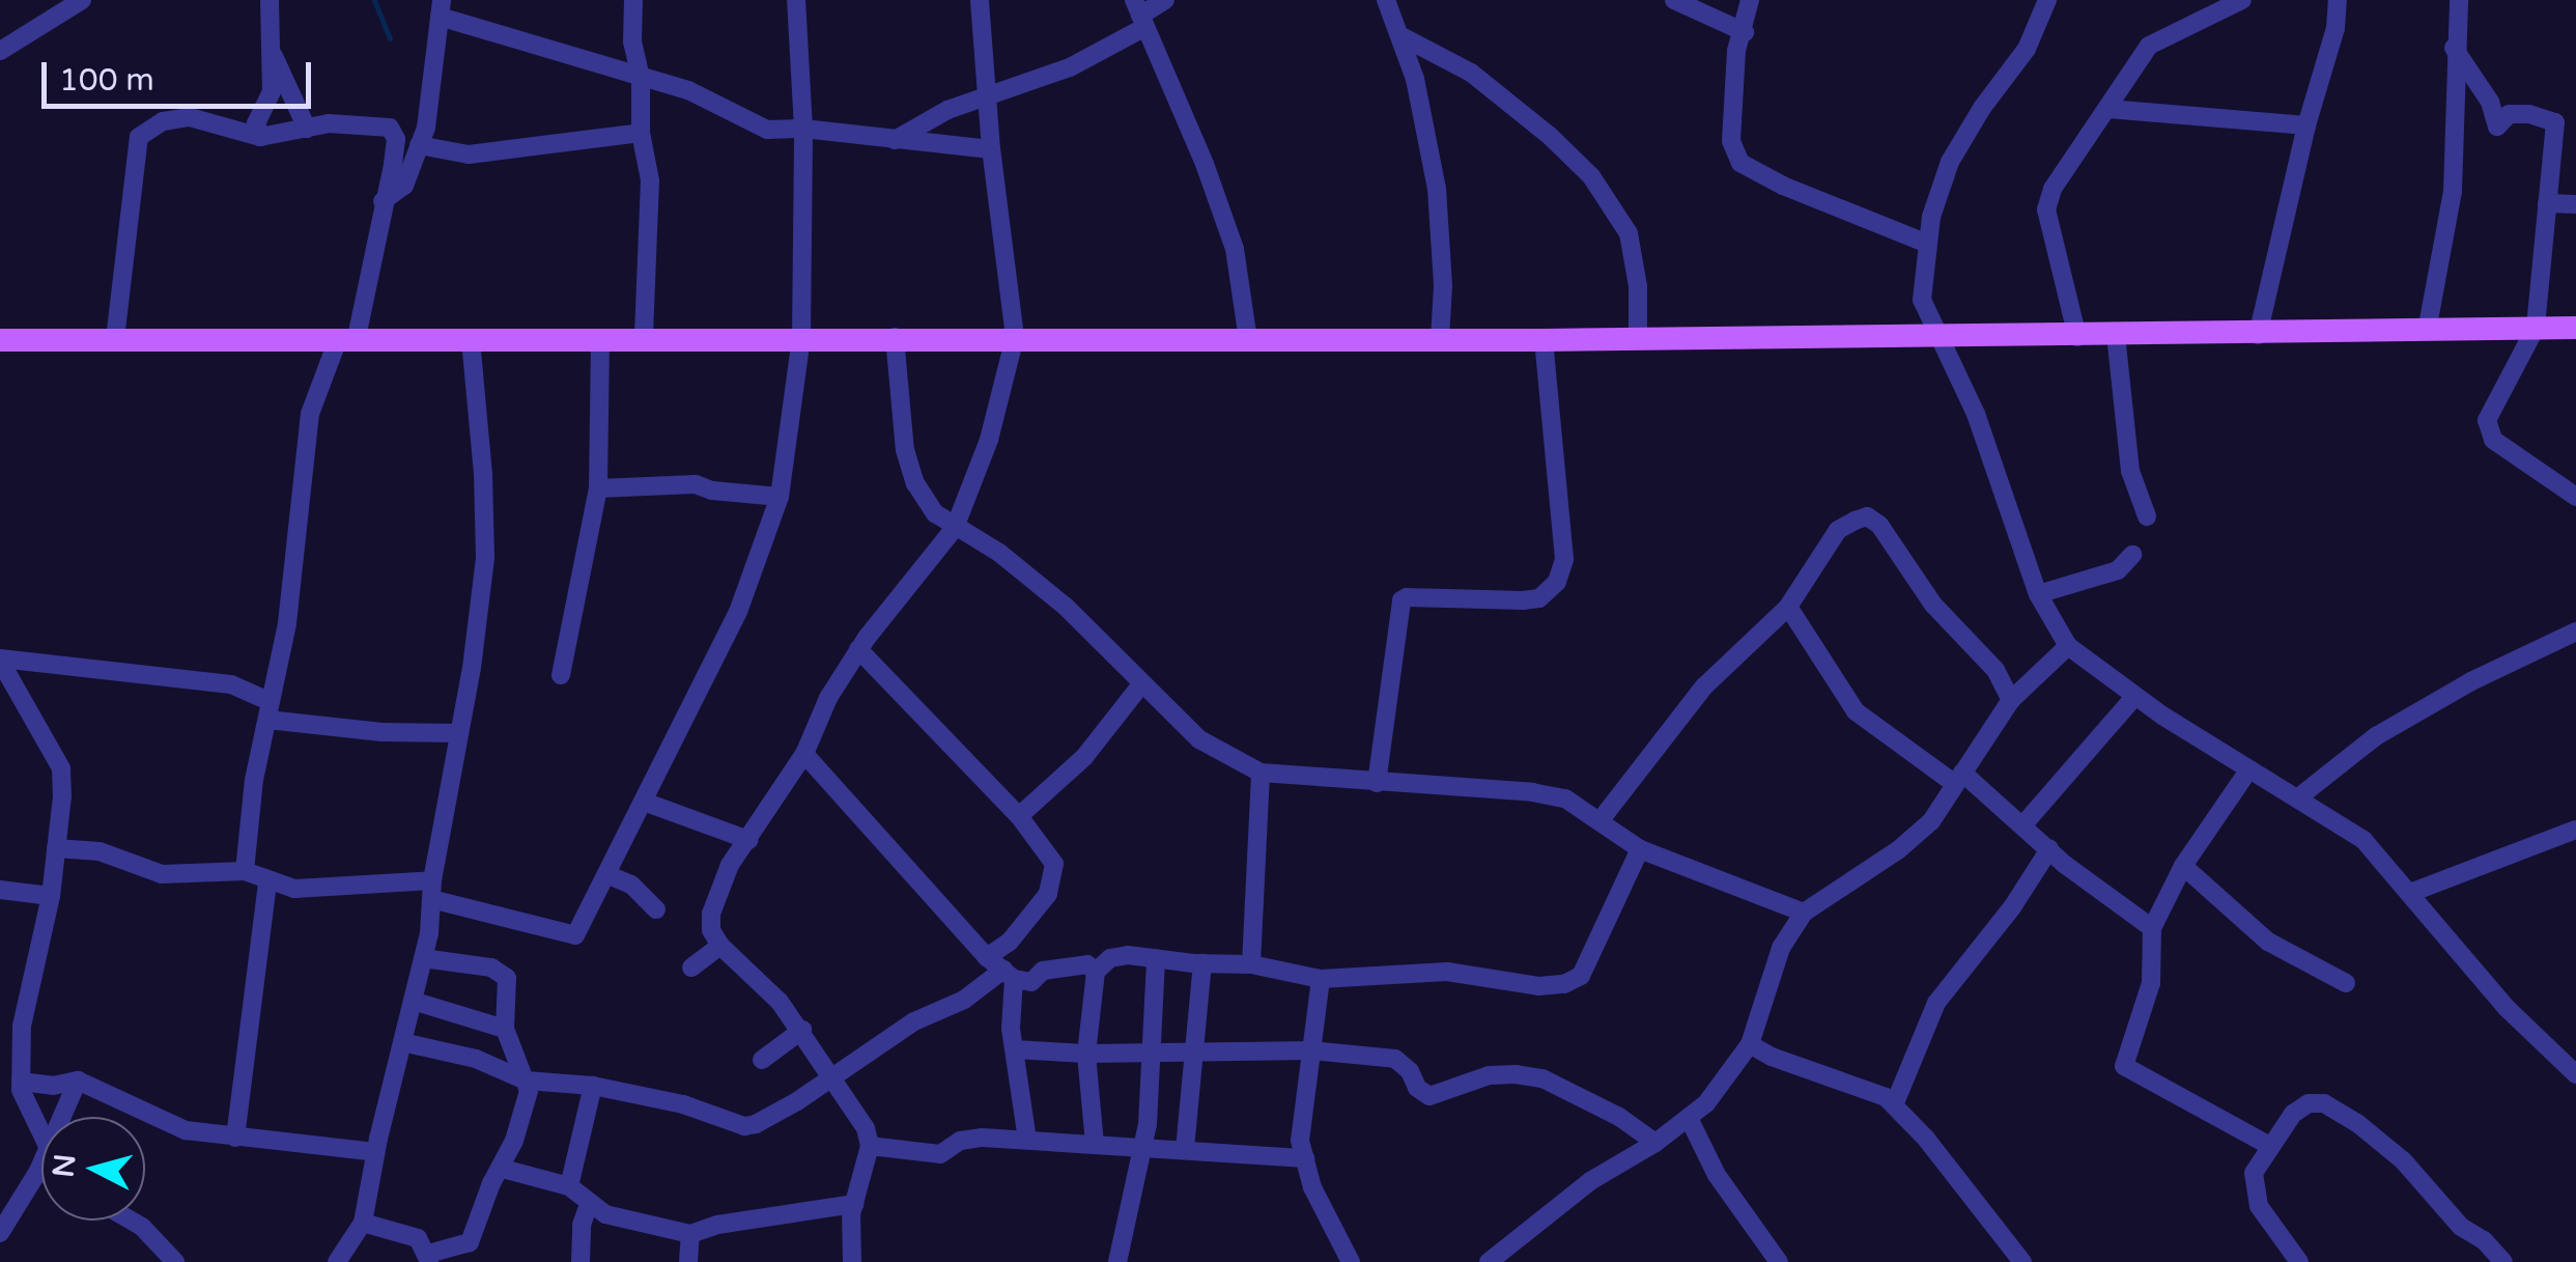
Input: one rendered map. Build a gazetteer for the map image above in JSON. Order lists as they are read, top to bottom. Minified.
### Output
{"scale_bar":"100 m","north":"left"}
